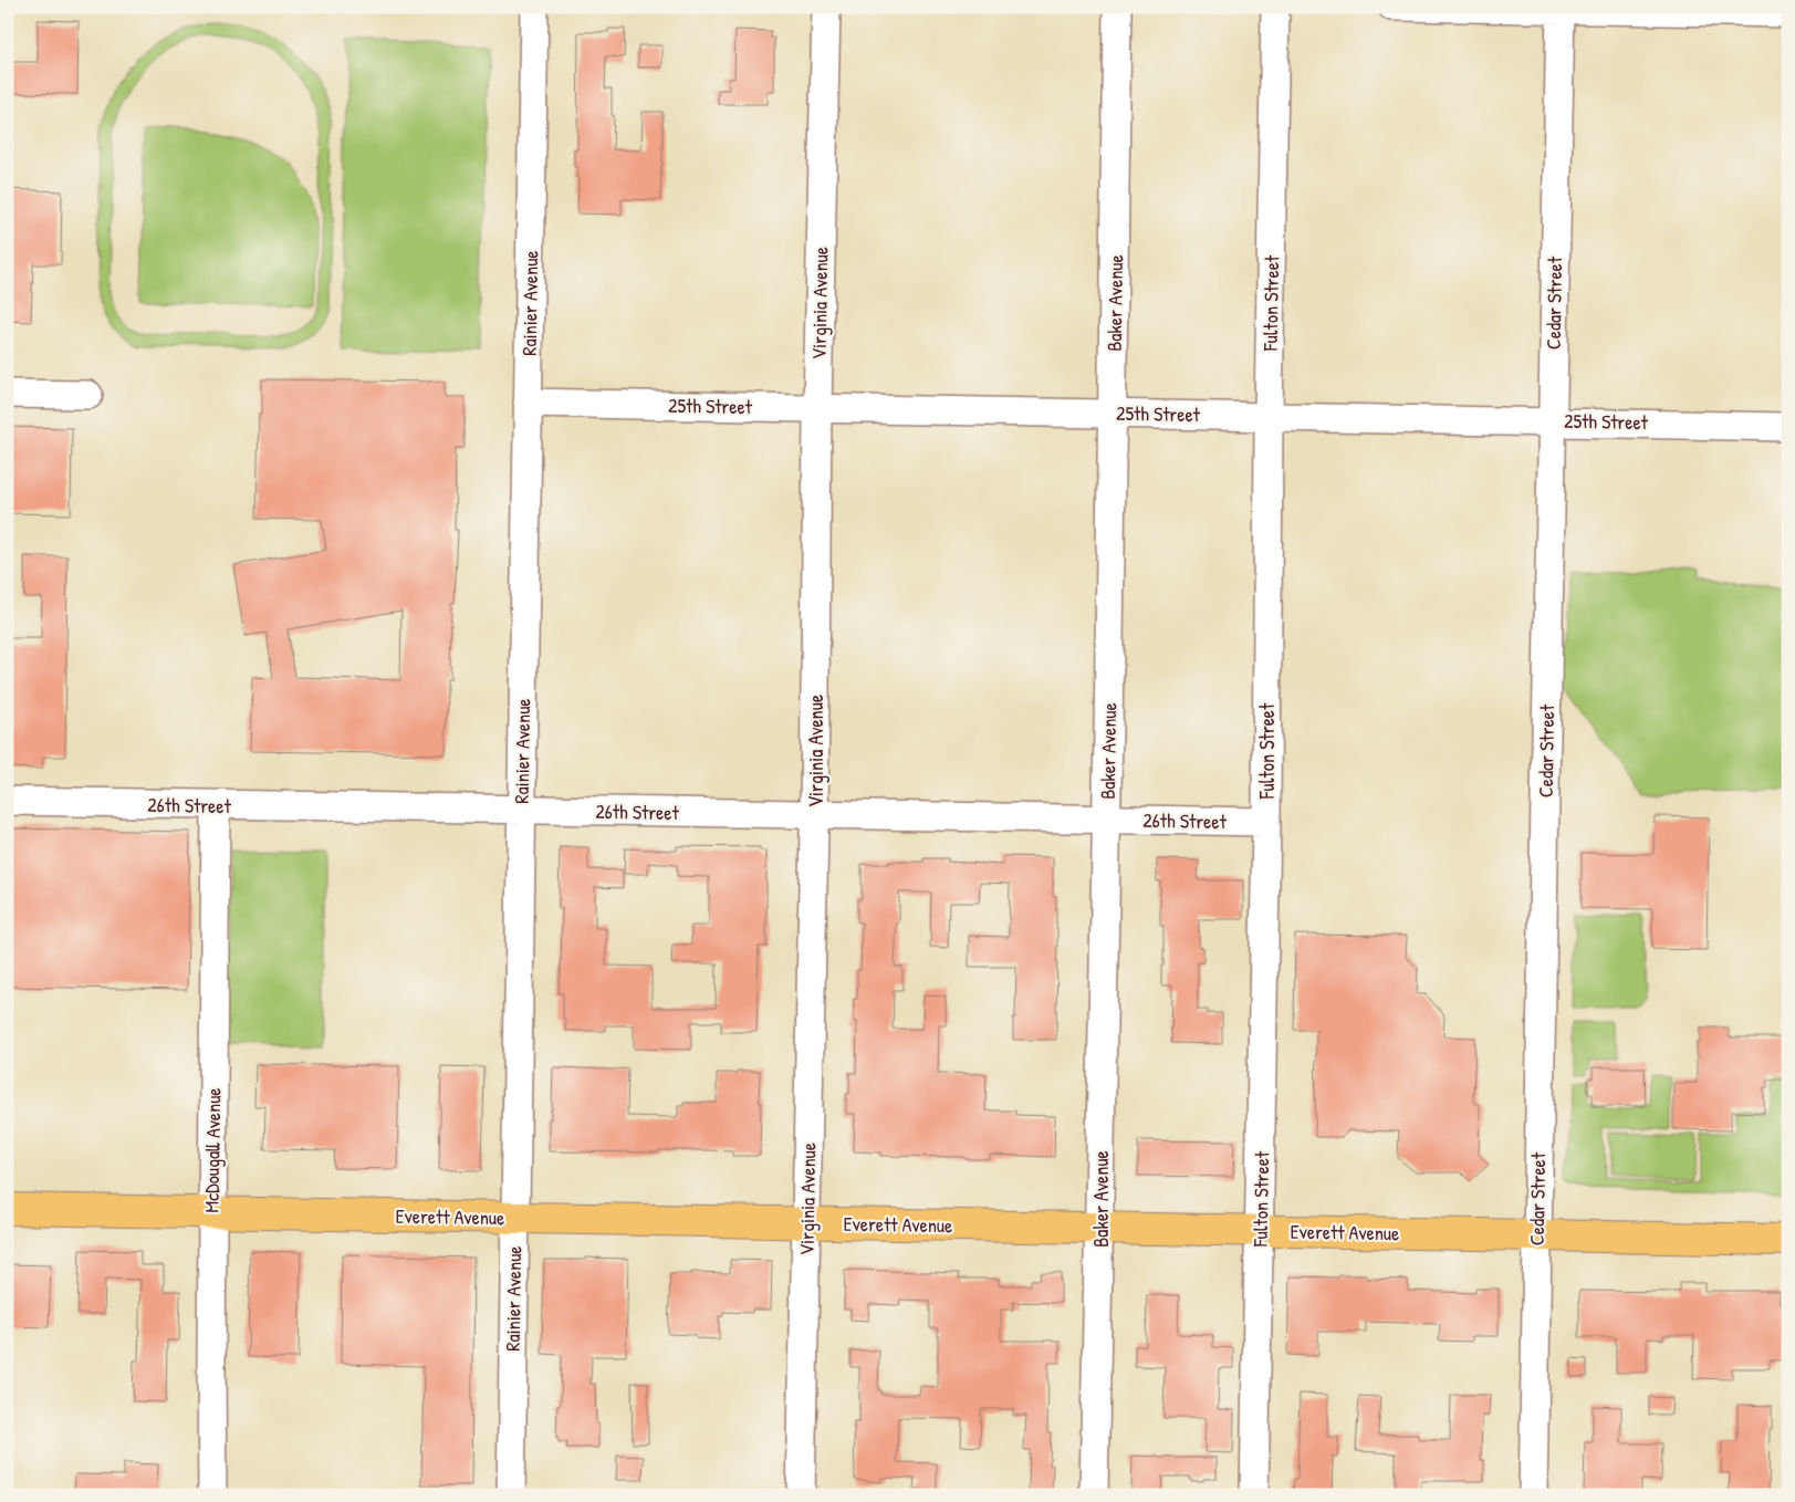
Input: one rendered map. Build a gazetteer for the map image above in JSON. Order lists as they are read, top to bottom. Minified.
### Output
{"streets":{"main road":["Everett Avenue"],"street":["Rainier Avenue","Virginia Avenue","Baker Avenue","Fulton Street","Cedar Street","25th Street","26th Street","McDougall Avenue"]},"crossings":[["Rainier Avenue","25th Street"],["Rainier Avenue","26th Street"],["Rainier Avenue","Everett Avenue"],["Virginia Avenue","25th Street"],["Virginia Avenue","26th Street"],["Virginia Avenue","Everett Avenue"],["Baker Avenue","25th Street"],["Baker Avenue","26th Street"],["Baker Avenue","Everett Avenue"],["Fulton Street","25th Street"],["Fulton Street","26th Street"],["Fulton Street","Everett Avenue"],["Cedar Street","25th Street"],["Cedar Street","Everett Avenue"],["26th Street","McDougall Avenue"],["McDougall Avenue","Everett Avenue"]]}
